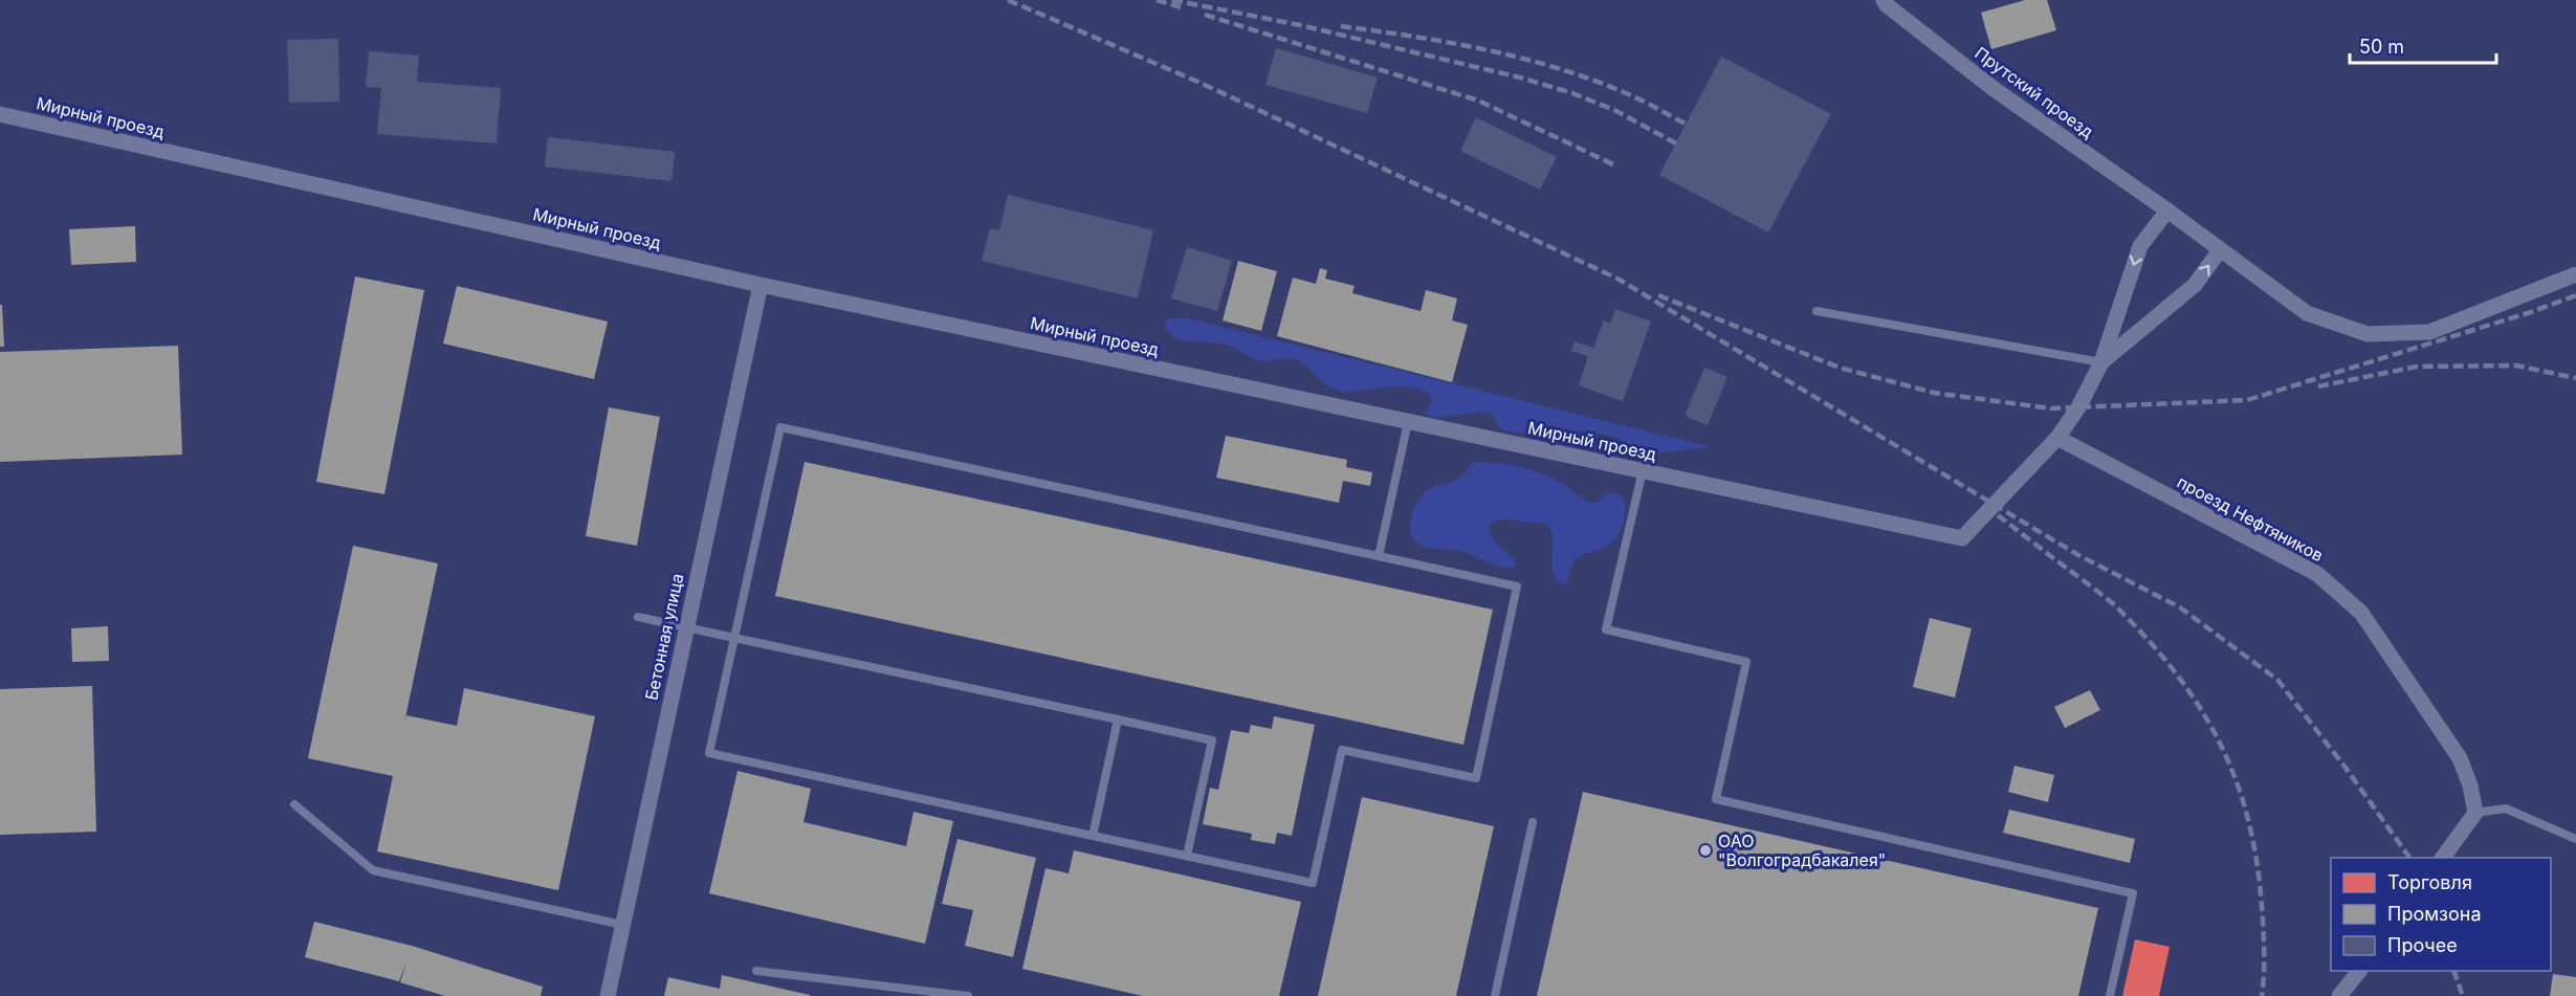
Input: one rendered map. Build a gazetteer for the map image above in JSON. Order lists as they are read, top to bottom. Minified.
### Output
{"streets":{"street":["Прутский проезд","Мирный проезд","проезд Нефтяников","Бетонная улица"]},"crossings":[["Мирный проезд","проезд Нефтяников"],["Мирный проезд","Бетонная улица"]],"places":["ОАО \"Волгоградбакалея\""],"legend":["Торговля","Промзона","Прочее"],"scale_bar":"50 m"}
